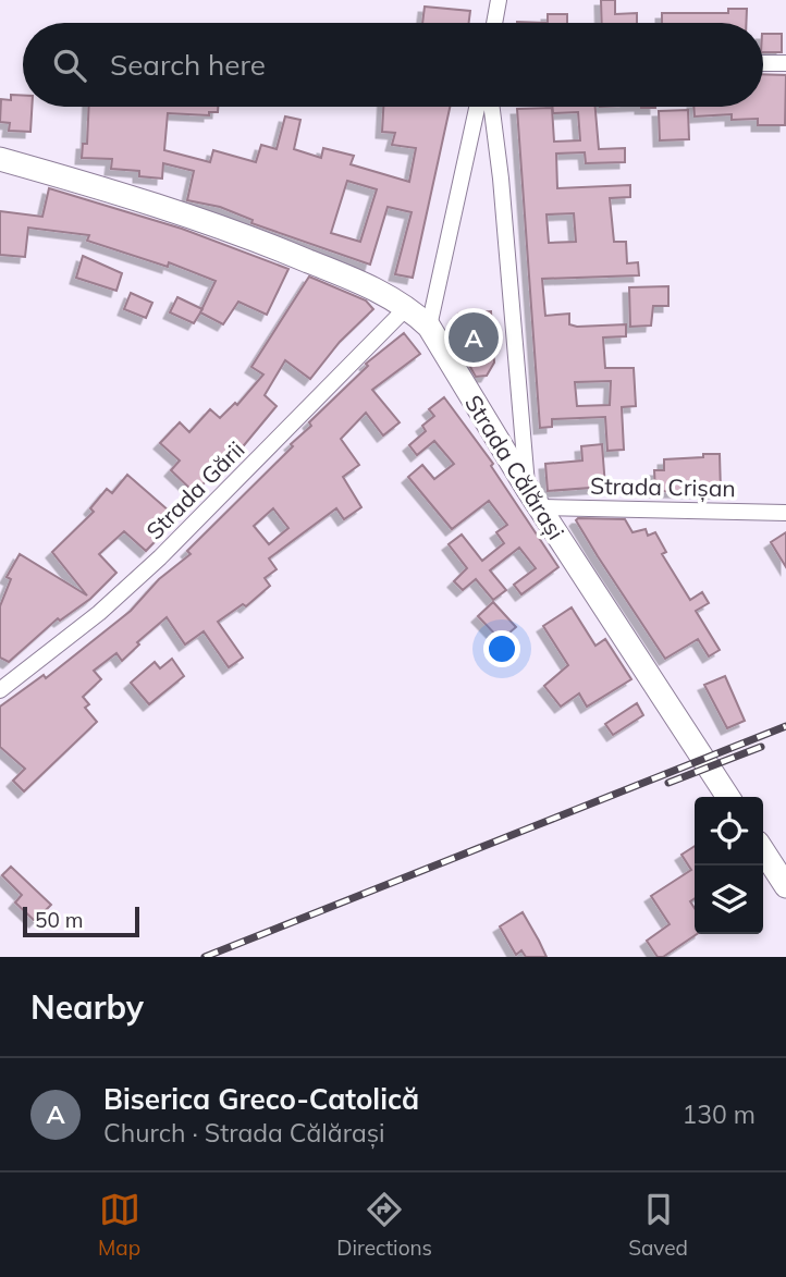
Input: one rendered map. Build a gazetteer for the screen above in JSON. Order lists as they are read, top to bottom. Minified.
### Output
{"streets":{"main road":["Strada Călărași"],"street":["Strada Crișan","Strada Gării"]},"crossings":[["Strada Călărași","Strada Crișan"],["Strada Călărași","Strada Gării"]],"scale_bar":"50 m","page":{"search":"Search here","pins":"A","scale":"50 m","heading":"Nearby","list":[{"mark":"A","name":"Biserica Greco-Catolică","note":"Church · Strada Călărași","value":"130 m"}],"nav":["Map","Directions","Saved"]}}
